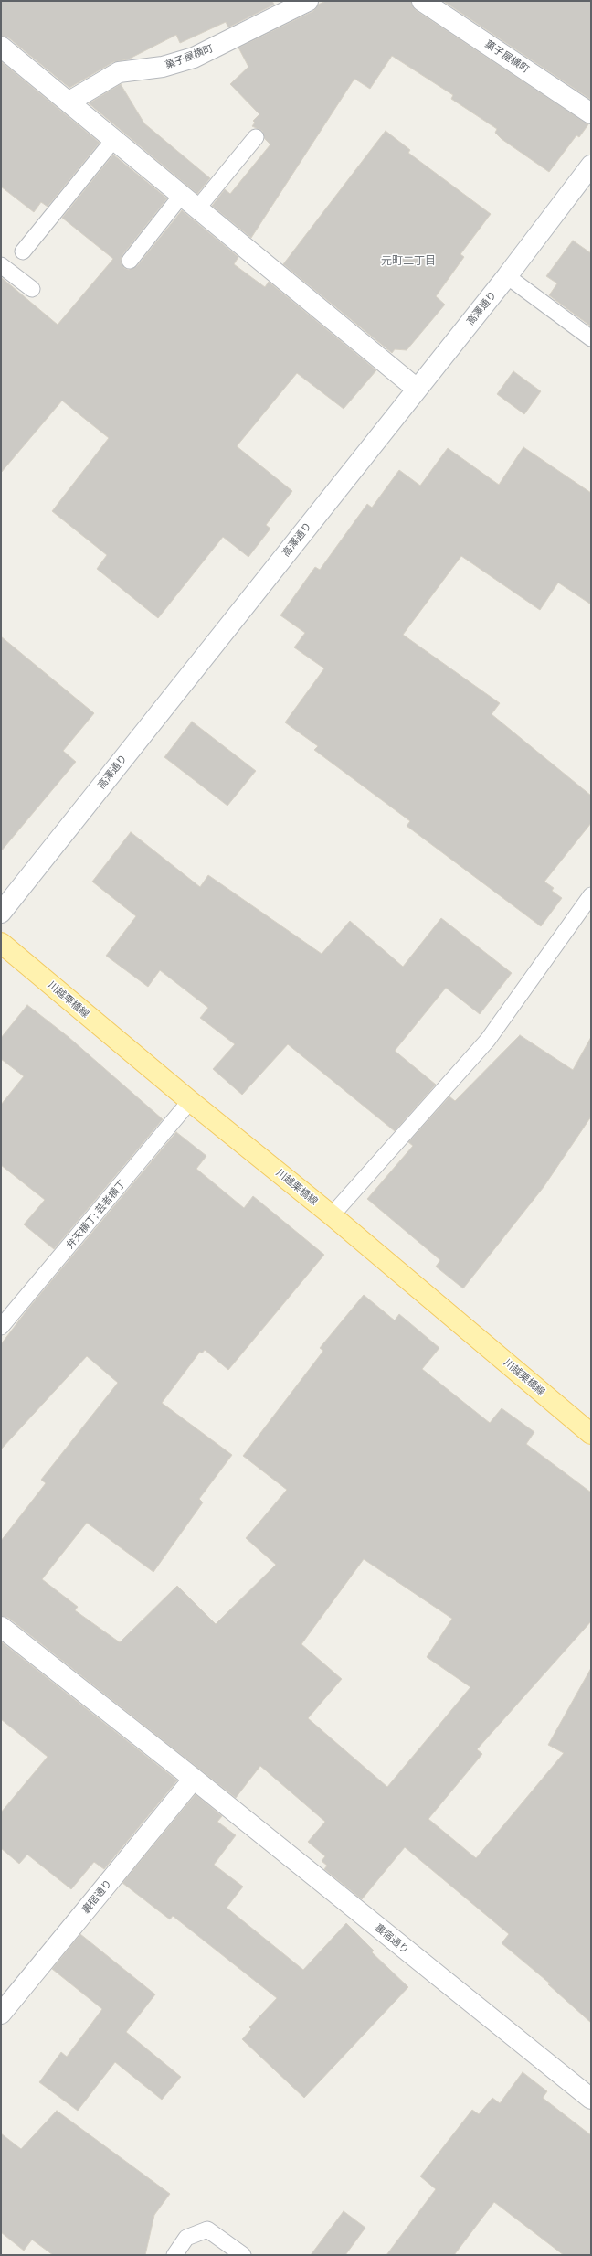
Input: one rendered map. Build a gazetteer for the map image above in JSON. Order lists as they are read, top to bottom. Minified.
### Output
{"streets":{"main road":["川越栗橋線"],"street":["菓子屋横町","高澤通り","裏宿通り"],"lane":["弁天横丁; 芸者横丁"]},"crossings":[["川越栗橋線","弁天横丁; 芸者横丁"]],"districts":["元町二丁目"]}
